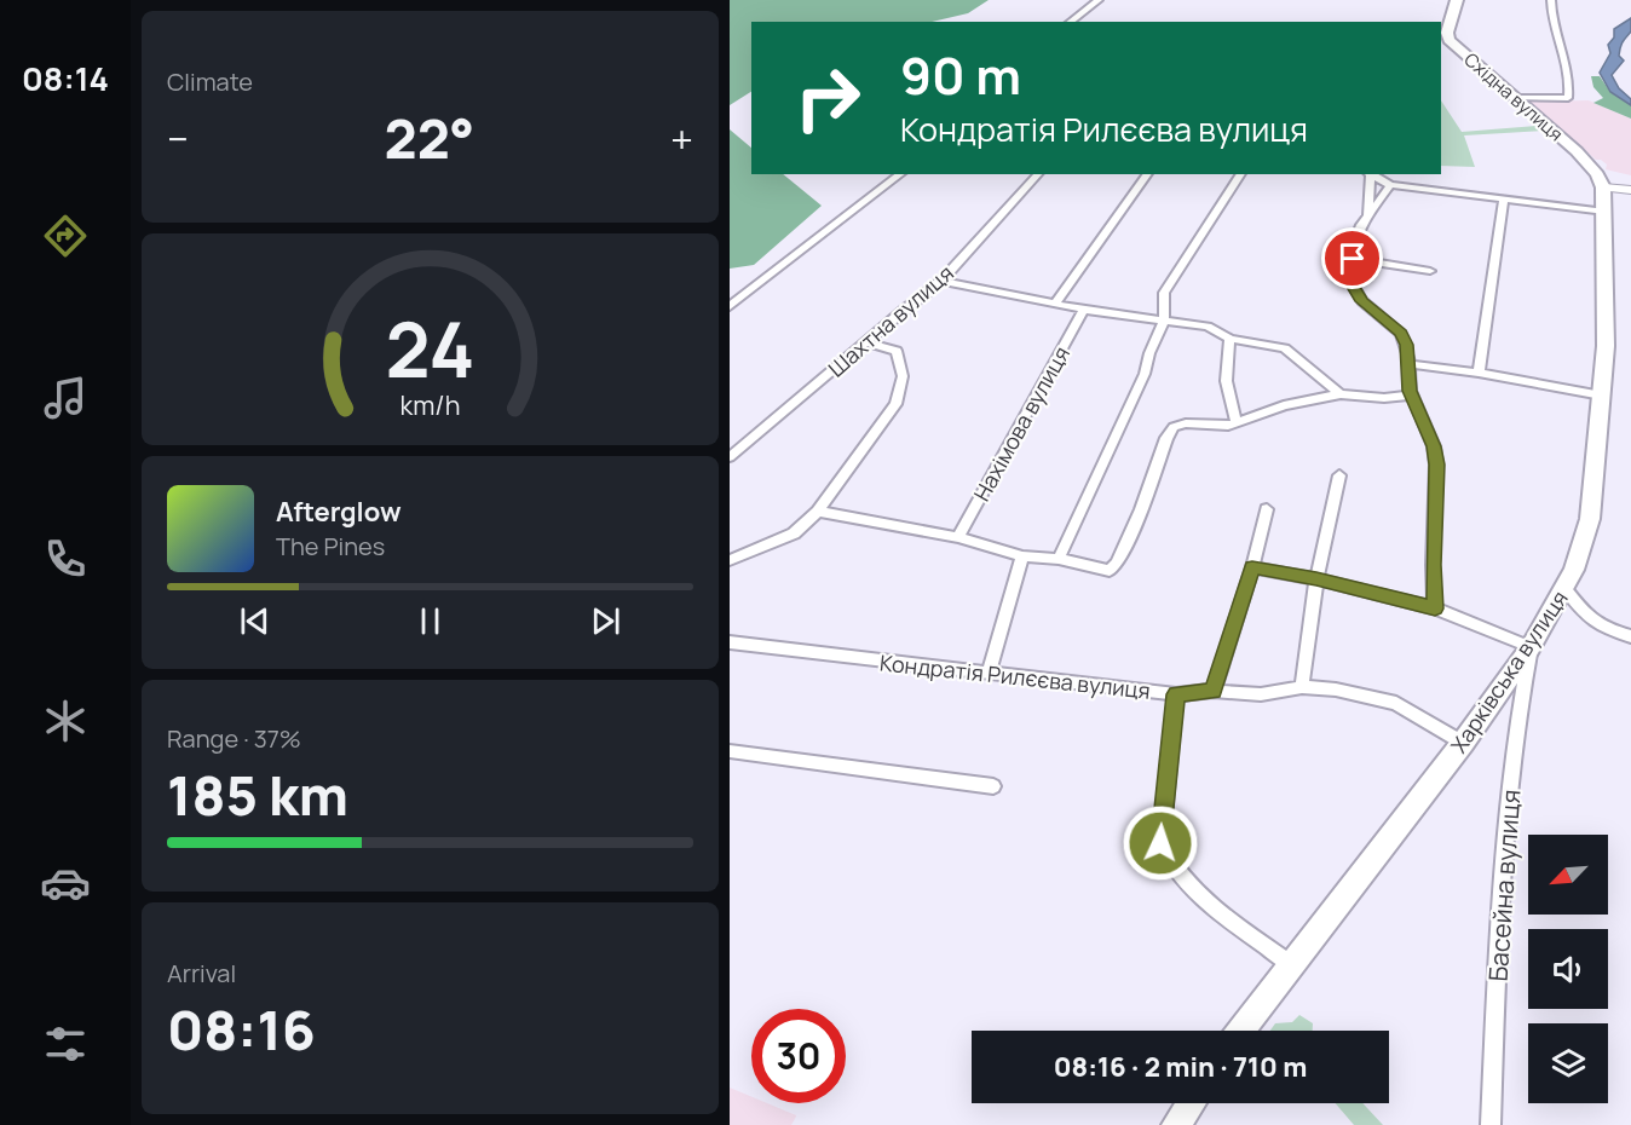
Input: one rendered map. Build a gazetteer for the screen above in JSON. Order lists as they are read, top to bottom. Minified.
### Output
{"streets":{"main road":["Східна вулиця","Харківська вулиця"],"street":["Шахтна вулиця","Нахімова вулиця","Кондратія Рилєєва вулиця","Басейна вулиця"]},"crossings":[["Східна вулиця","Харківська вулиця"],["Харківська вулиця","Кондратія Рилєєва вулиця"],["Харківська вулиця","Басейна вулиця"]],"north":"bottom left","page":{"tabs":"08:14","tile":["Climate",["Range · 37%","185 km"],["Arrival","08:16"]],"turn":["90 m","Кондратія Рилєєва вулиця"],"heat":["−","22°","+"],"song":["Afterglow","The Pines"],"limit":"30","trip":"08:16 · 2 min · 710 m","gauge":["24","km/h"]}}
